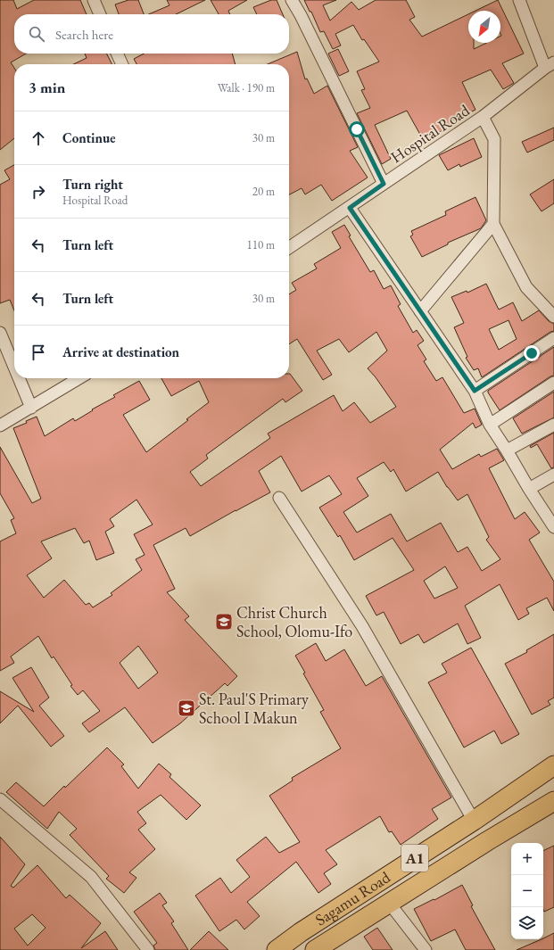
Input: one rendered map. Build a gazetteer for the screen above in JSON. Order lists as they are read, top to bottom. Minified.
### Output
{"streets":{"highway":["A1","Sagamu Road"],"street":["Hospital Road"]},"places":{"school or university":["Christ Church School, Olomu-Ifo","St. Paul'S Primary School I Makun"]},"north":"bottom left","page":{"search":"Search here","heading":["3 min","Walk · 190 m"],"list":[["Continue","30 m"],["Turn right","Hospital Road","20 m"],["Turn left","110 m"],["Turn left","30 m"],"Arrive at destination"],"map_buttons":["+","−"]}}
